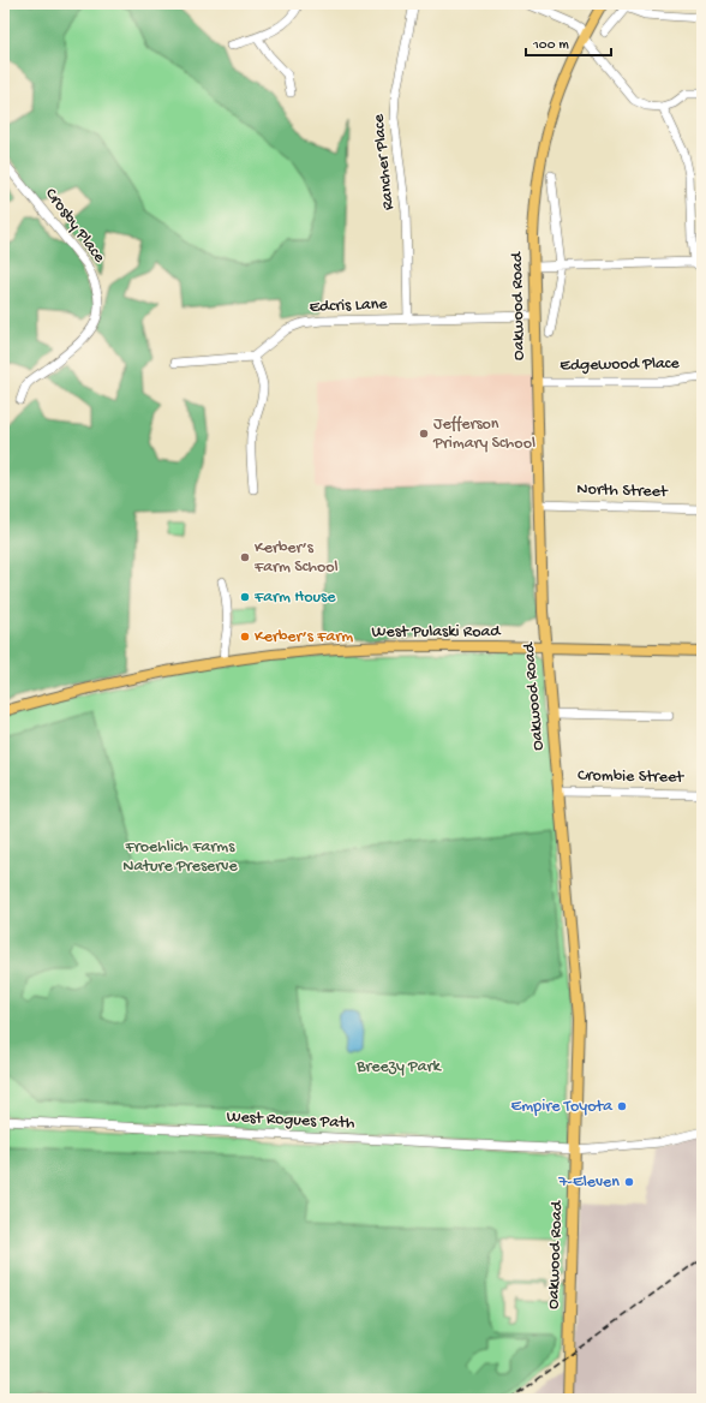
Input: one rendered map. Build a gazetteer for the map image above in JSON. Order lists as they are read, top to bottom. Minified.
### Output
{"streets":{"main road":["Oakwood Road","West Pulaski Road"],"street":["Rancher Place","Crosby Place","Edcris Lane","Edgewood Place","North Street","Crombie Street","West Rogues Path"]},"crossings":[["Rancher Place","Edcris Lane"],["Edcris Lane","Oakwood Road"],["Oakwood Road","Edgewood Place"],["Oakwood Road","North Street"],["Oakwood Road","West Pulaski Road"],["Oakwood Road","Crombie Street"],["Oakwood Road","West Rogues Path"]],"parks":["Froehlich Farms Nature Preserve","Breezy Park"],"places":["Jefferson Primary School","Kerber’s Farm School","Farm House","Kerber’s Farm","Empire Toyota","7-Eleven"],"scale_bar":"100 m"}
